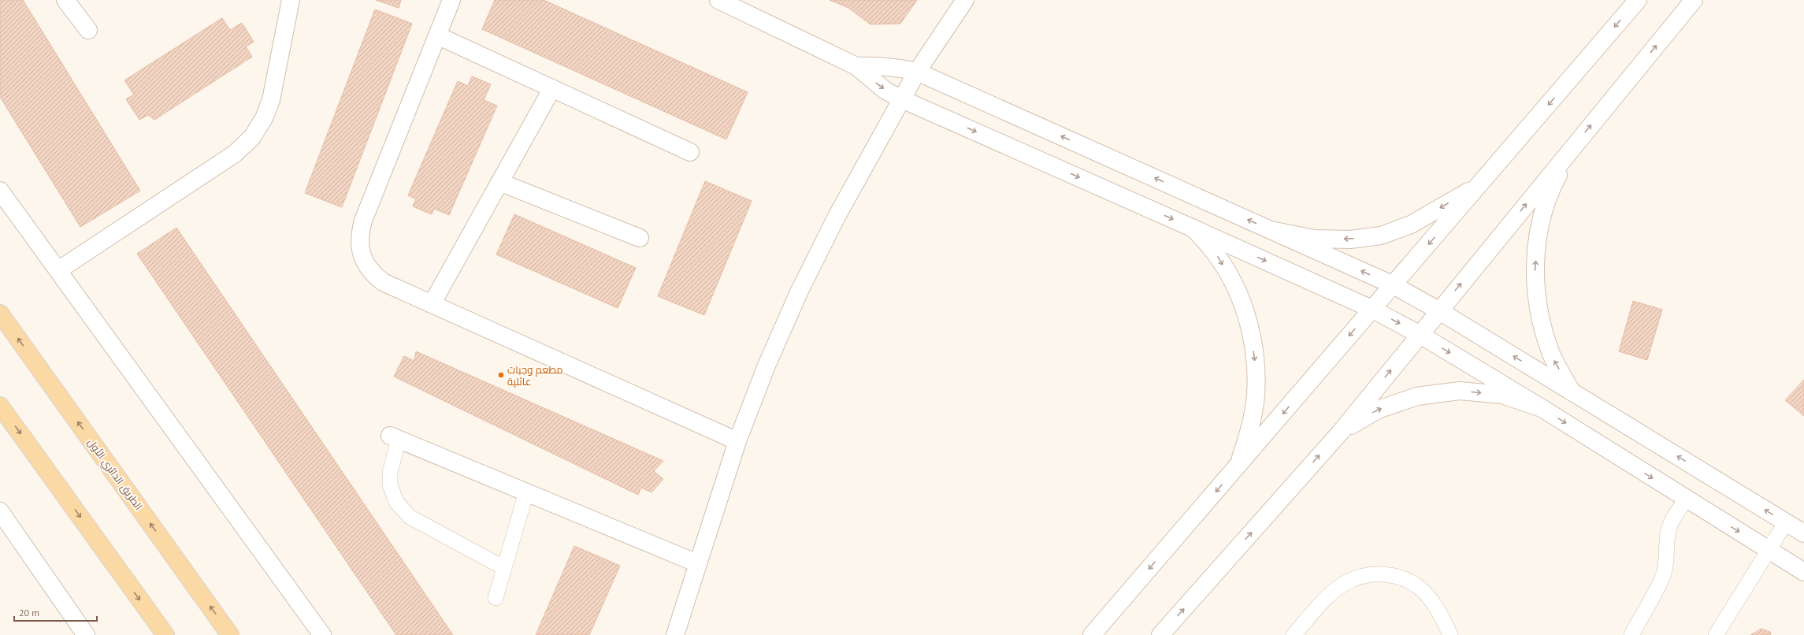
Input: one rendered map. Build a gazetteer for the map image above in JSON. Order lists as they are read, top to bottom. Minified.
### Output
{"streets":{"main road":["الطريق الدائري الأول"]},"places":["مطعم وجبات عائلية"],"scale_bar":"20 m"}
